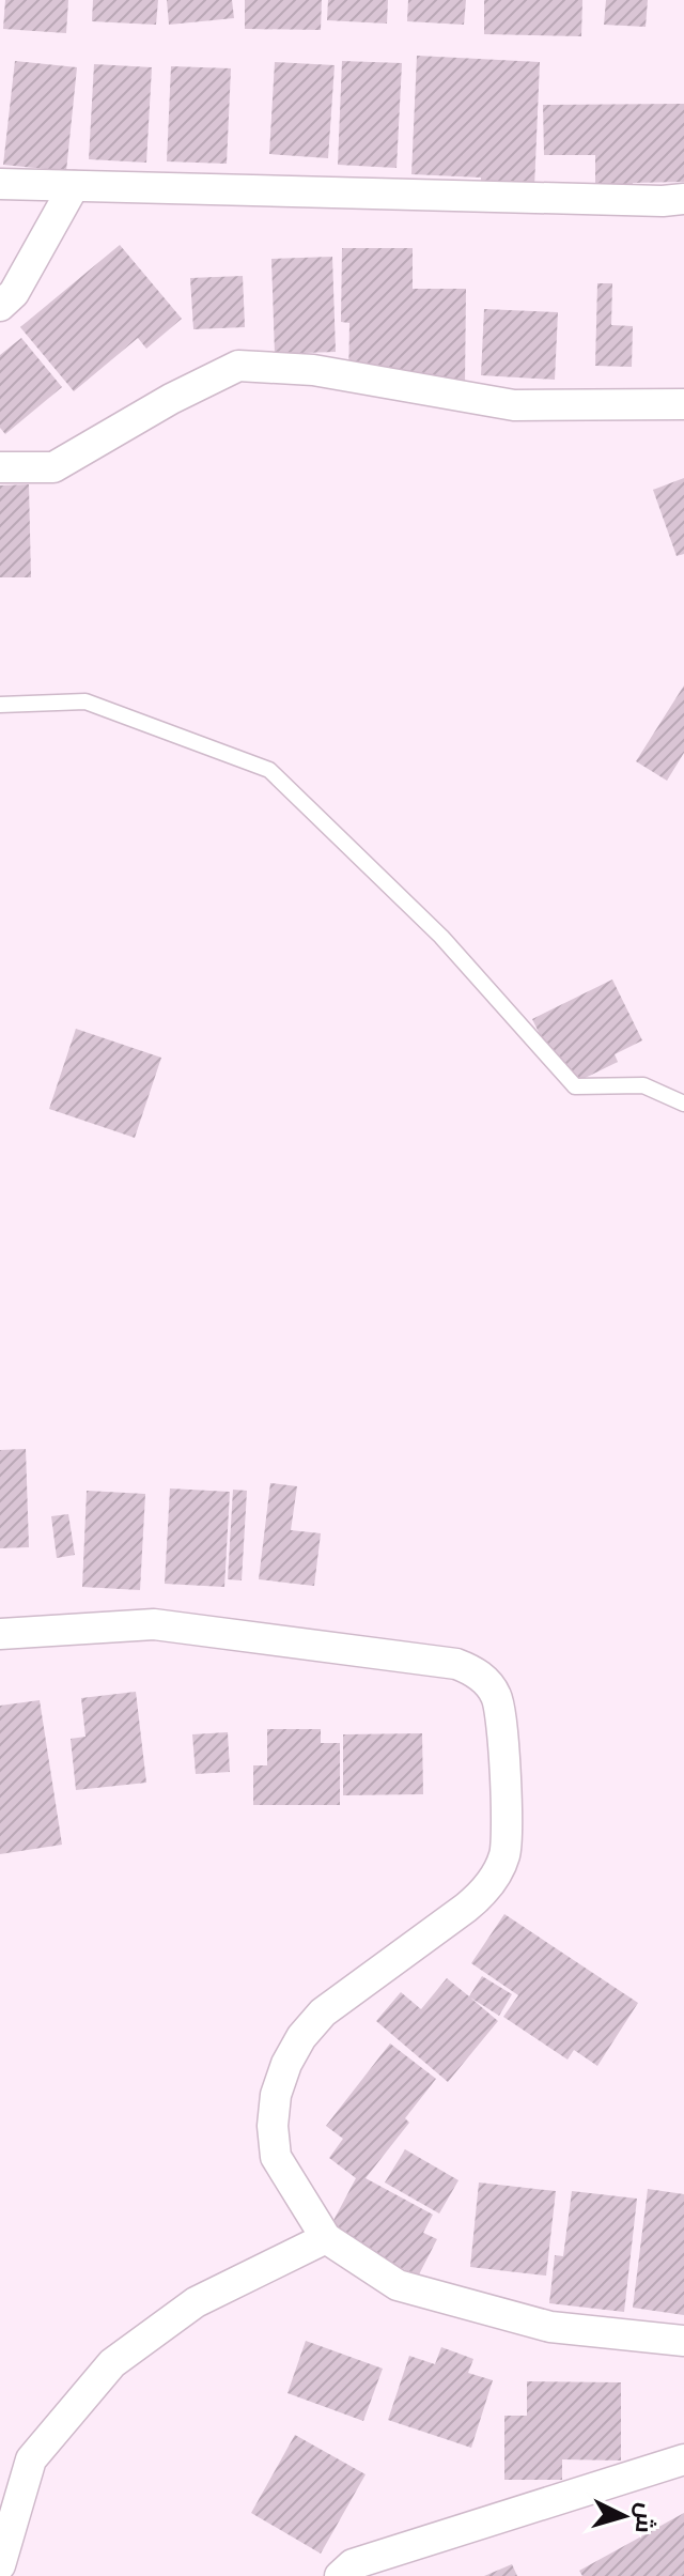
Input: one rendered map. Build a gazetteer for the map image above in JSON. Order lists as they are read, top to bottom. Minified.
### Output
{"north":"right"}
